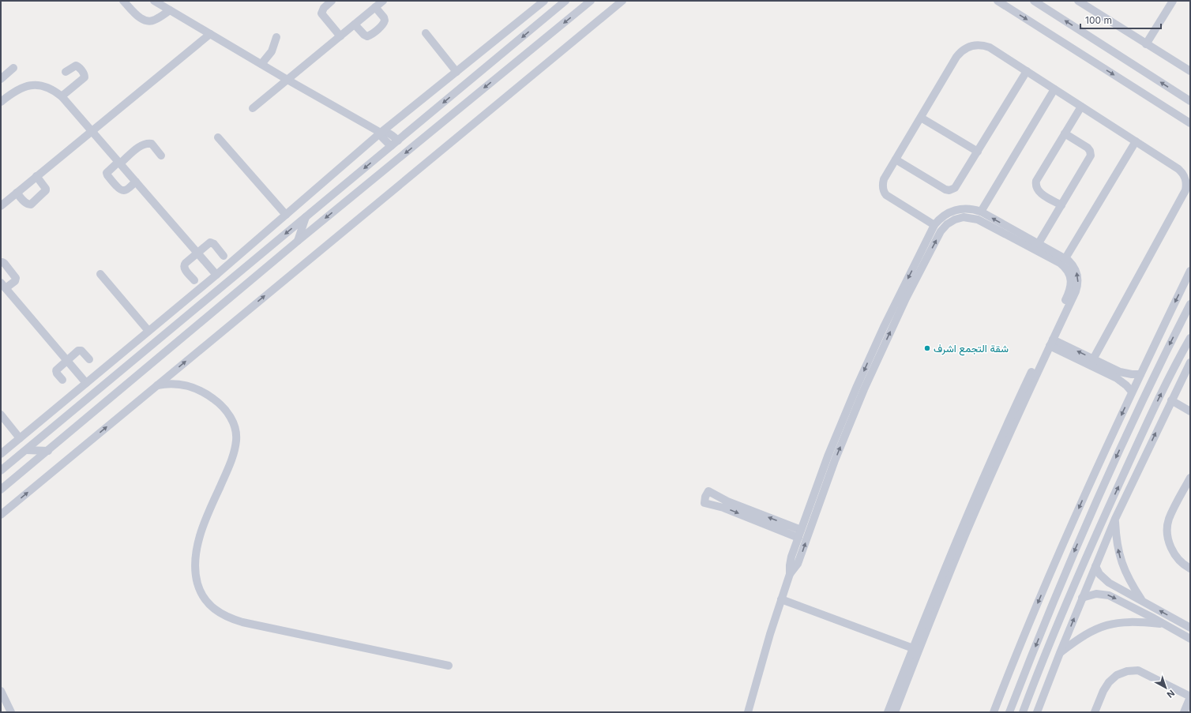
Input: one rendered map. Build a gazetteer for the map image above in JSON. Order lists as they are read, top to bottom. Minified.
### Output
{"places":["شقة التجمع اشرف"],"scale_bar":"100 m","north":"bottom right"}
